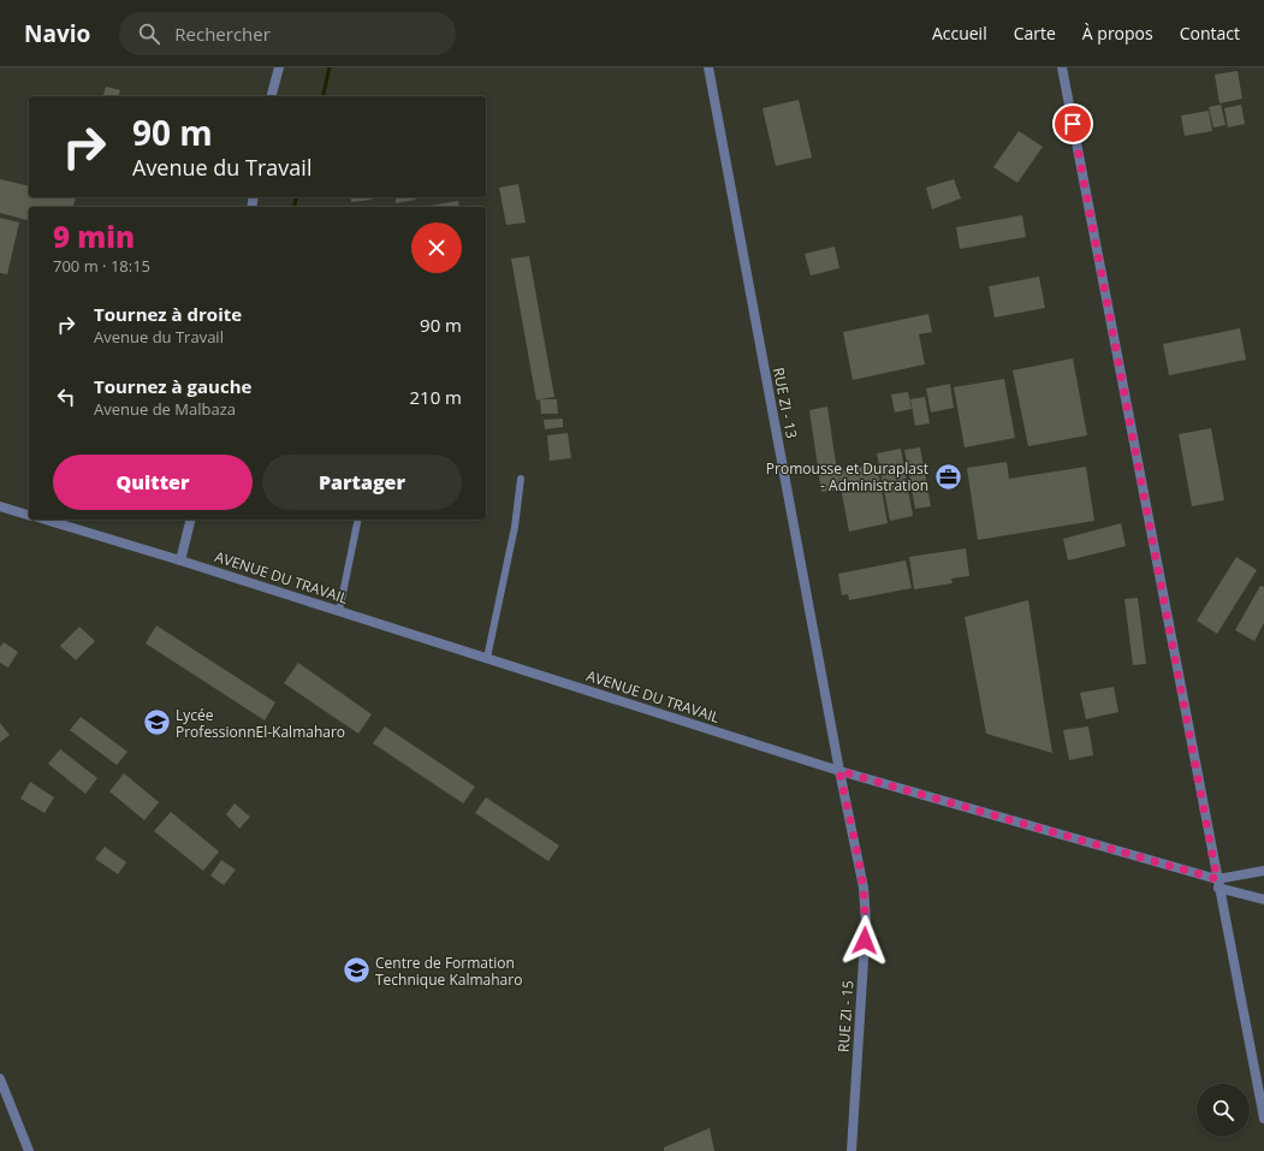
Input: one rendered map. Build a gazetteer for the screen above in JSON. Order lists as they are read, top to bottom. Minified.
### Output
{"streets":{"street":["RUE ZI - 13","AVENUE DU TRAVAIL","RUE ZI - 15"]},"crossings":[["RUE ZI - 13","AVENUE DU TRAVAIL"],["RUE ZI - 13","RUE ZI - 15"],["AVENUE DU TRAVAIL","RUE ZI - 15"]],"places":{"office":["Promousse et Duraplast - Administration"],"school or university":["Lycée ProfessionnEl-Kalmaharo","Centre de Formation Technique Kalmaharo"]},"page":{"header":"Navio","search":"Rechercher","nav":["Accueil","Carte","À propos","Contact"],"turn":["90 m","Avenue du Travail"],"heading":["9 min","700 m · 18:15"],"list":[{"name":"Tournez à droite","note":"Avenue du Travail","value":"90 m"},{"name":"Tournez à gauche","note":"Avenue de Malbaza","value":"210 m"}],"buttons":["Quitter","Partager"]}}
